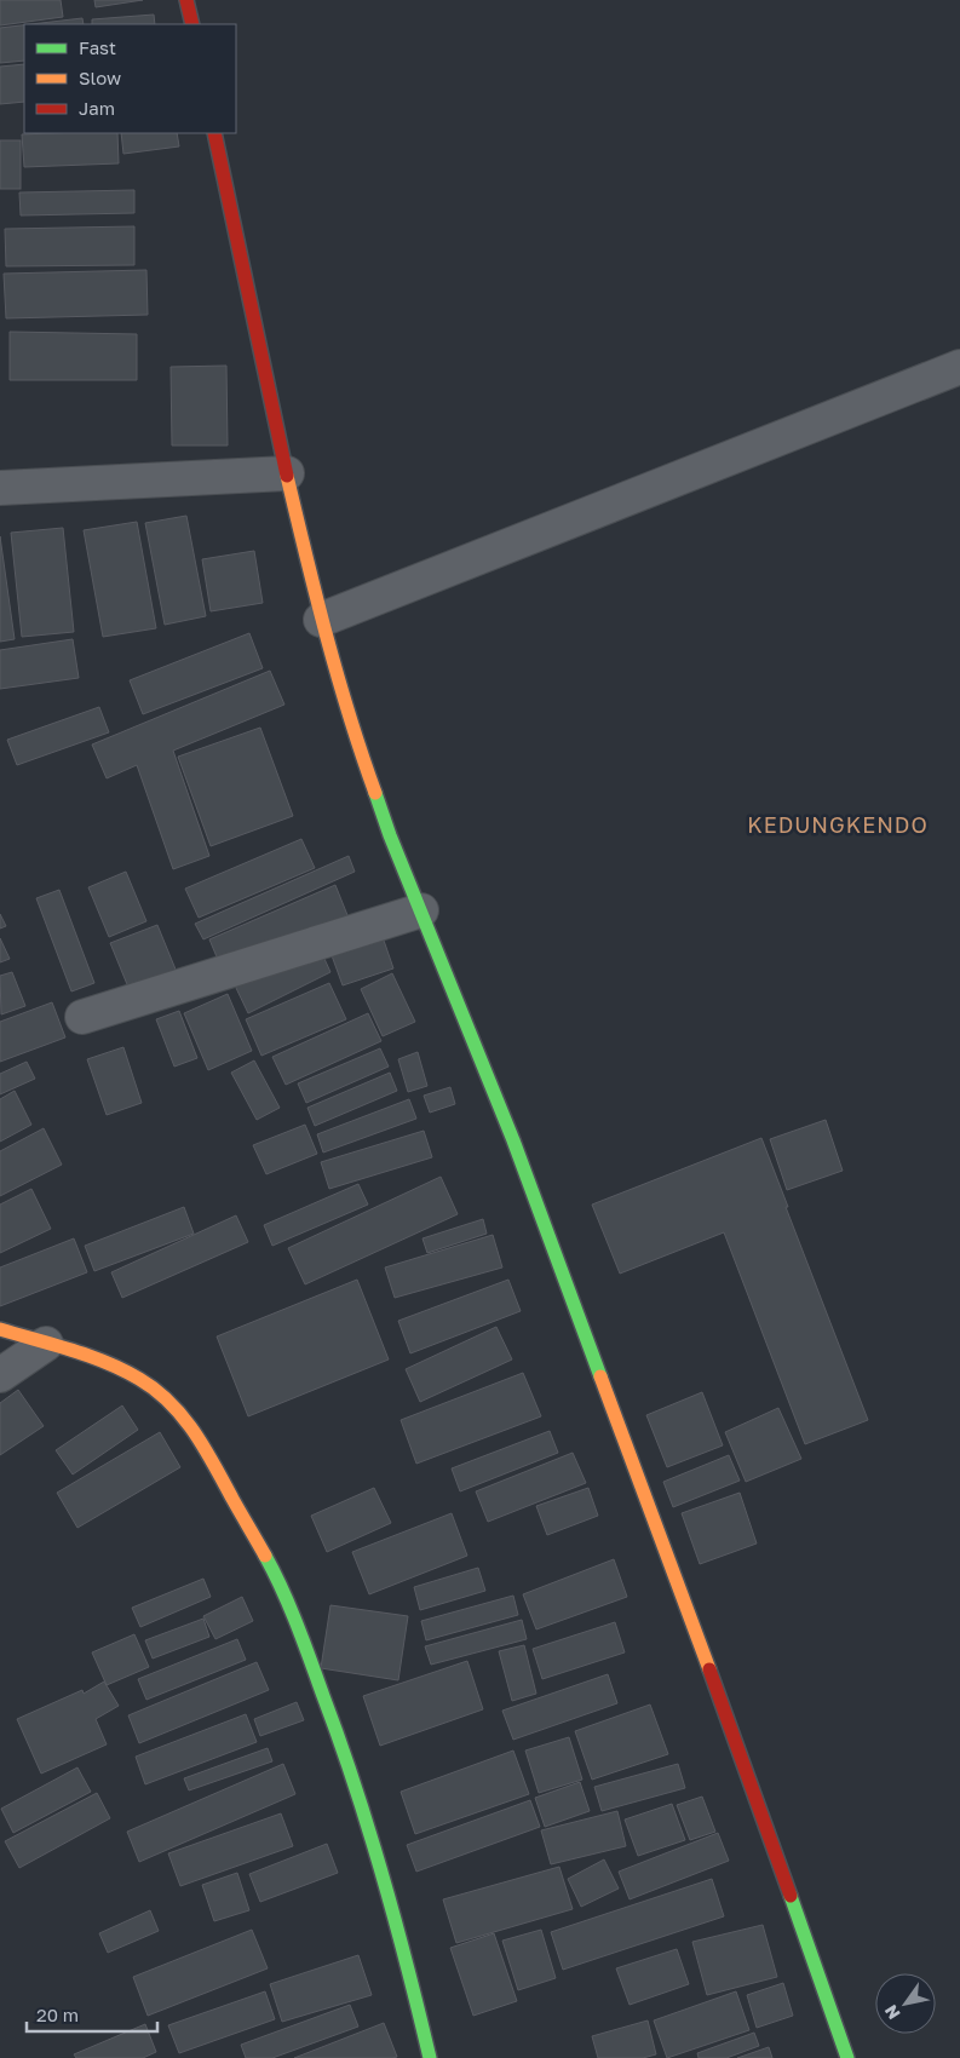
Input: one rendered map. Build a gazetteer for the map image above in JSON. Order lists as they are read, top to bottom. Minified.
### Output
{"districts":["KEDUNGKENDO"],"legend":["Fast","Slow","Jam"],"scale_bar":"20 m","north":"bottom left"}
